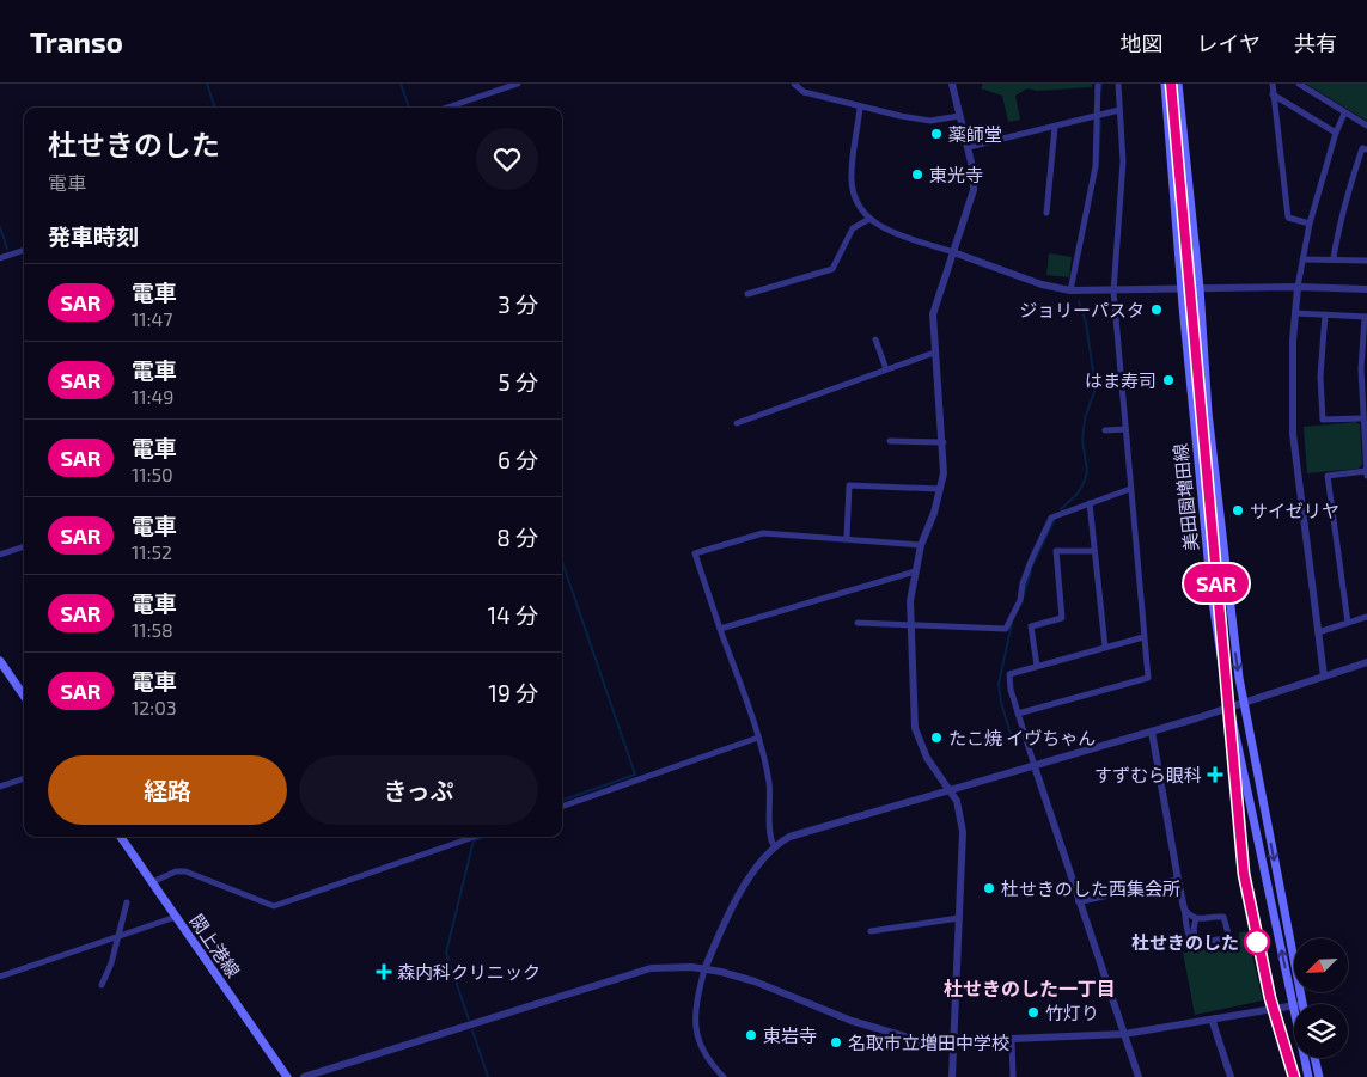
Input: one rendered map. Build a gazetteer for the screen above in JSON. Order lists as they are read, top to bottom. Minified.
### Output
{"streets":{"main road":["美田園増田線","閖上港線"]},"districts":["杜せきのした一丁目"],"places":{"other":["薬師堂","東光寺","ジョリーパスタ","はま寿司","サイゼリヤ","たこ焼 イヴちゃん","杜せきのした西集会所","杜せきのした","竹灯り","東岩寺","名取市立増田中学校"],"health":["すずむら眼科","森内科クリニック"]},"north":"bottom left","page":{"header":"Transo","nav":["地図","レイヤ","共有"],"on_map":"SAR","heading":[["杜せきのした","電車"],"発車時刻"],"list":[{"mark":"SAR","name":"電車","note":"11:47","value":"3 分"},{"mark":"SAR","name":"電車","note":"11:49","value":"5 分"},{"mark":"SAR","name":"電車","note":"11:50","value":"6 分"},{"mark":"SAR","name":"電車","note":"11:52","value":"8 分"},{"mark":"SAR","name":"電車","note":"11:58","value":"14 分"},{"mark":"SAR","name":"電車","note":"12:03","value":"19 分"}],"buttons":["経路","きっぷ"]}}
